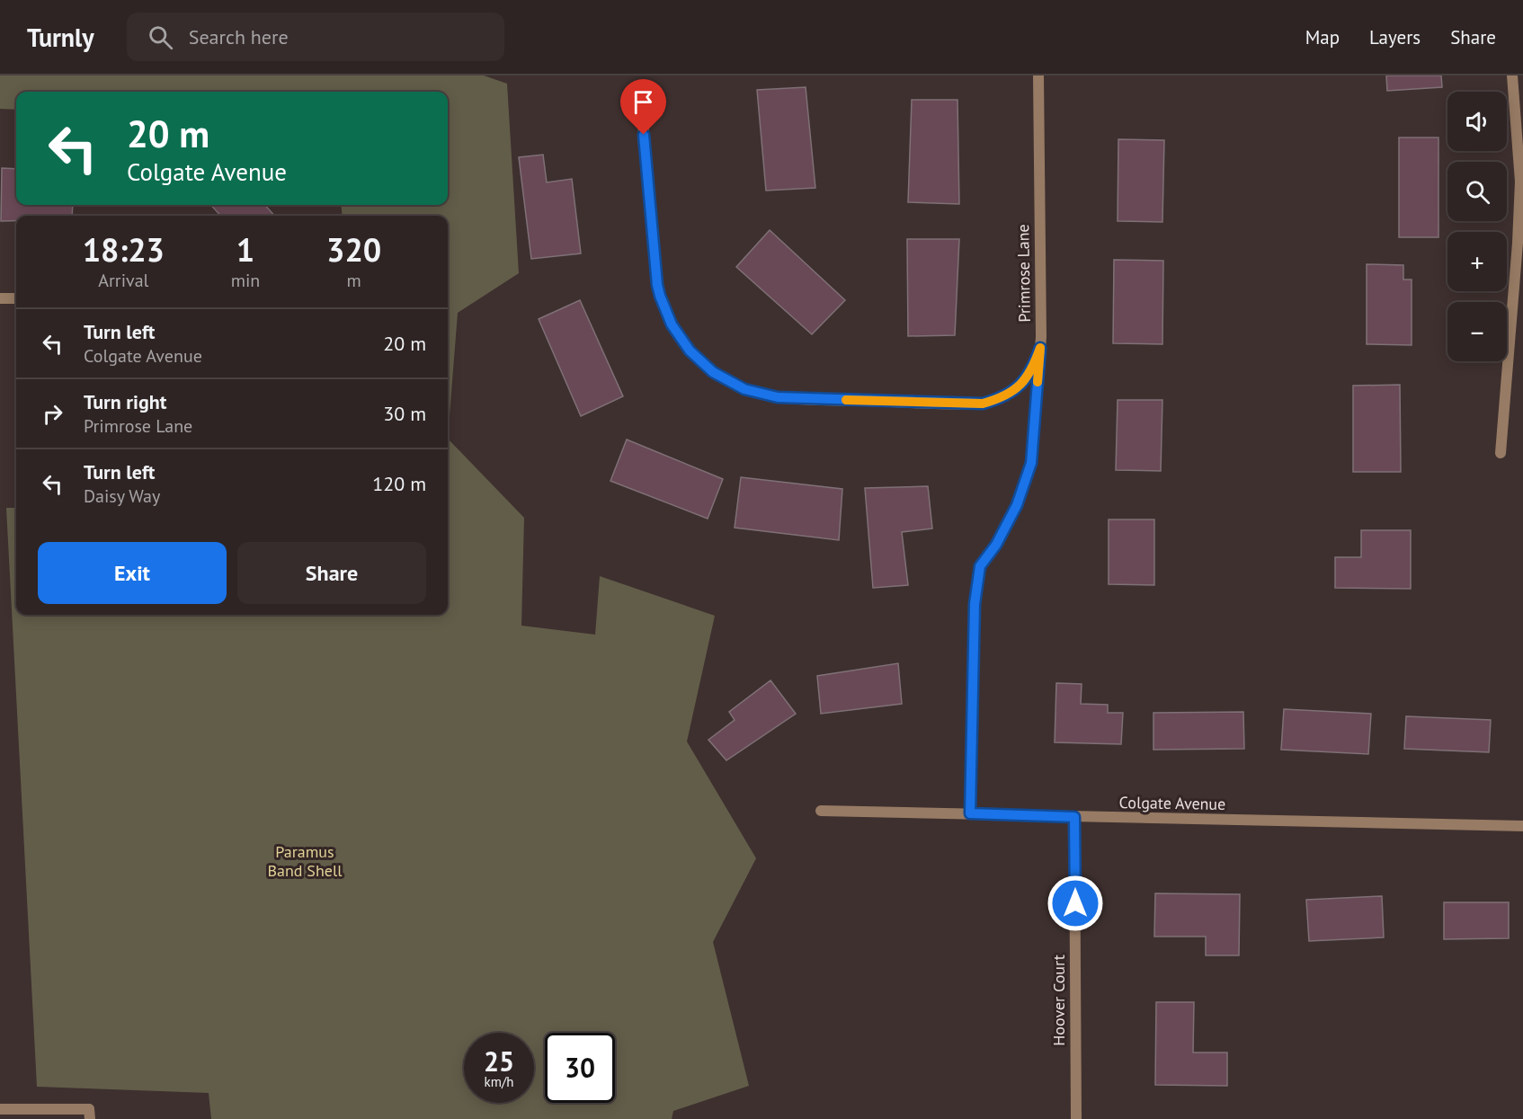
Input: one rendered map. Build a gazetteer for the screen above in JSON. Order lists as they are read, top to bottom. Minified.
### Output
{"streets":{"street":["Primrose Lane","Colgate Avenue","Hoover Court"]},"crossings":[["Primrose Lane","Colgate Avenue"],["Colgate Avenue","Hoover Court"]],"parks":["Paramus Band Shell"],"page":{"header":"Turnly","search":"Search here","nav":["Map","Layers","Share"],"map_buttons":["+","−"],"turn":["20 m","Colgate Avenue"],"eta":["18:23","Arrival","1","min","320","m"],"list":[{"name":"Turn left","note":"Colgate Avenue","value":"20 m"},{"name":"Turn right","note":"Primrose Lane","value":"30 m"},{"name":"Turn left","note":"Daisy Way","value":"120 m"}],"buttons":["Exit","Share"],"speed":"25 km/h","limit":"30"}}
